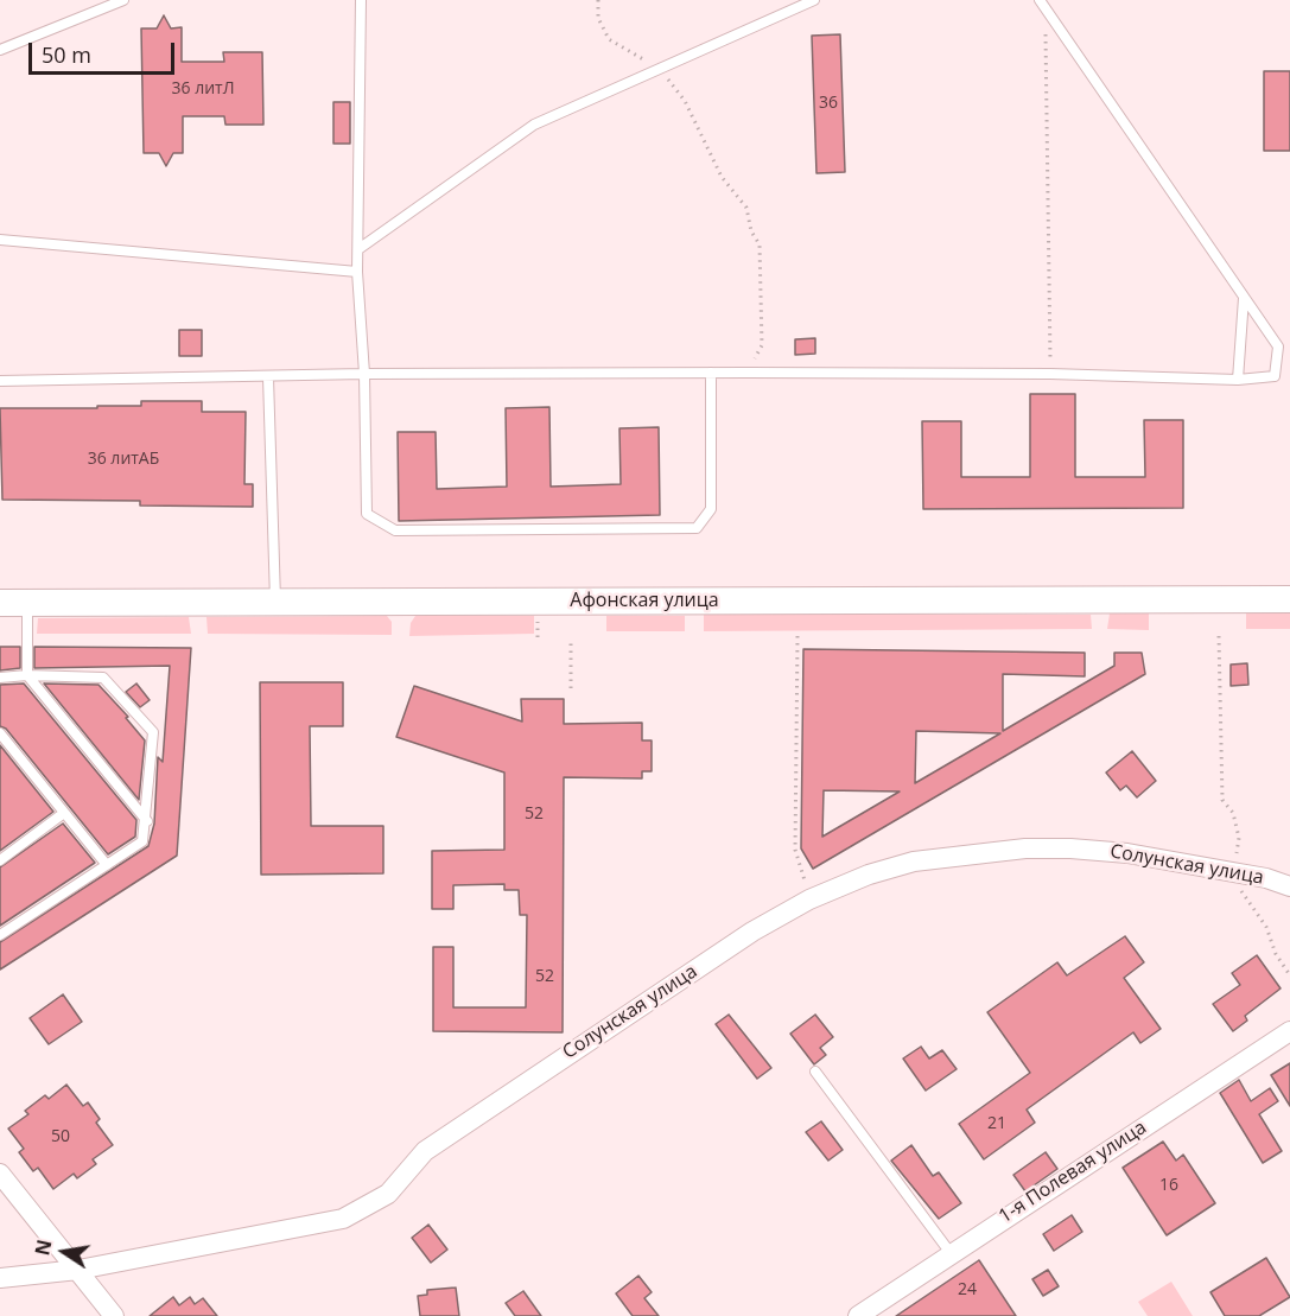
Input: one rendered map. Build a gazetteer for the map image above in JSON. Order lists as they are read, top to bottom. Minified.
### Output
{"streets":{"street":["Афонская улица","Солунская улица","1-я Полевая улица"]},"house_numbers":["36 литЛ","36","36 литАБ","52","52","21","50","16","24"],"scale_bar":"50 m","north":"left"}
